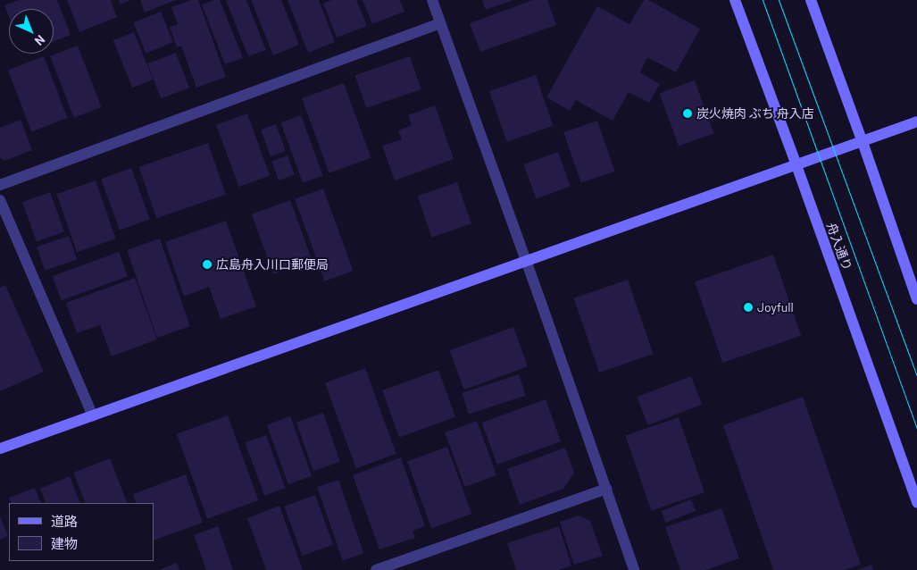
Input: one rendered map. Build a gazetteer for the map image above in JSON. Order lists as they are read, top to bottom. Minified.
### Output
{"streets":{"street":["舟入通り"]},"places":["炭火焼肉 ぶち 舟入店","広島舟入川口郵便局","Joyfull"],"legend":["道路","建物"],"north":"bottom right"}
